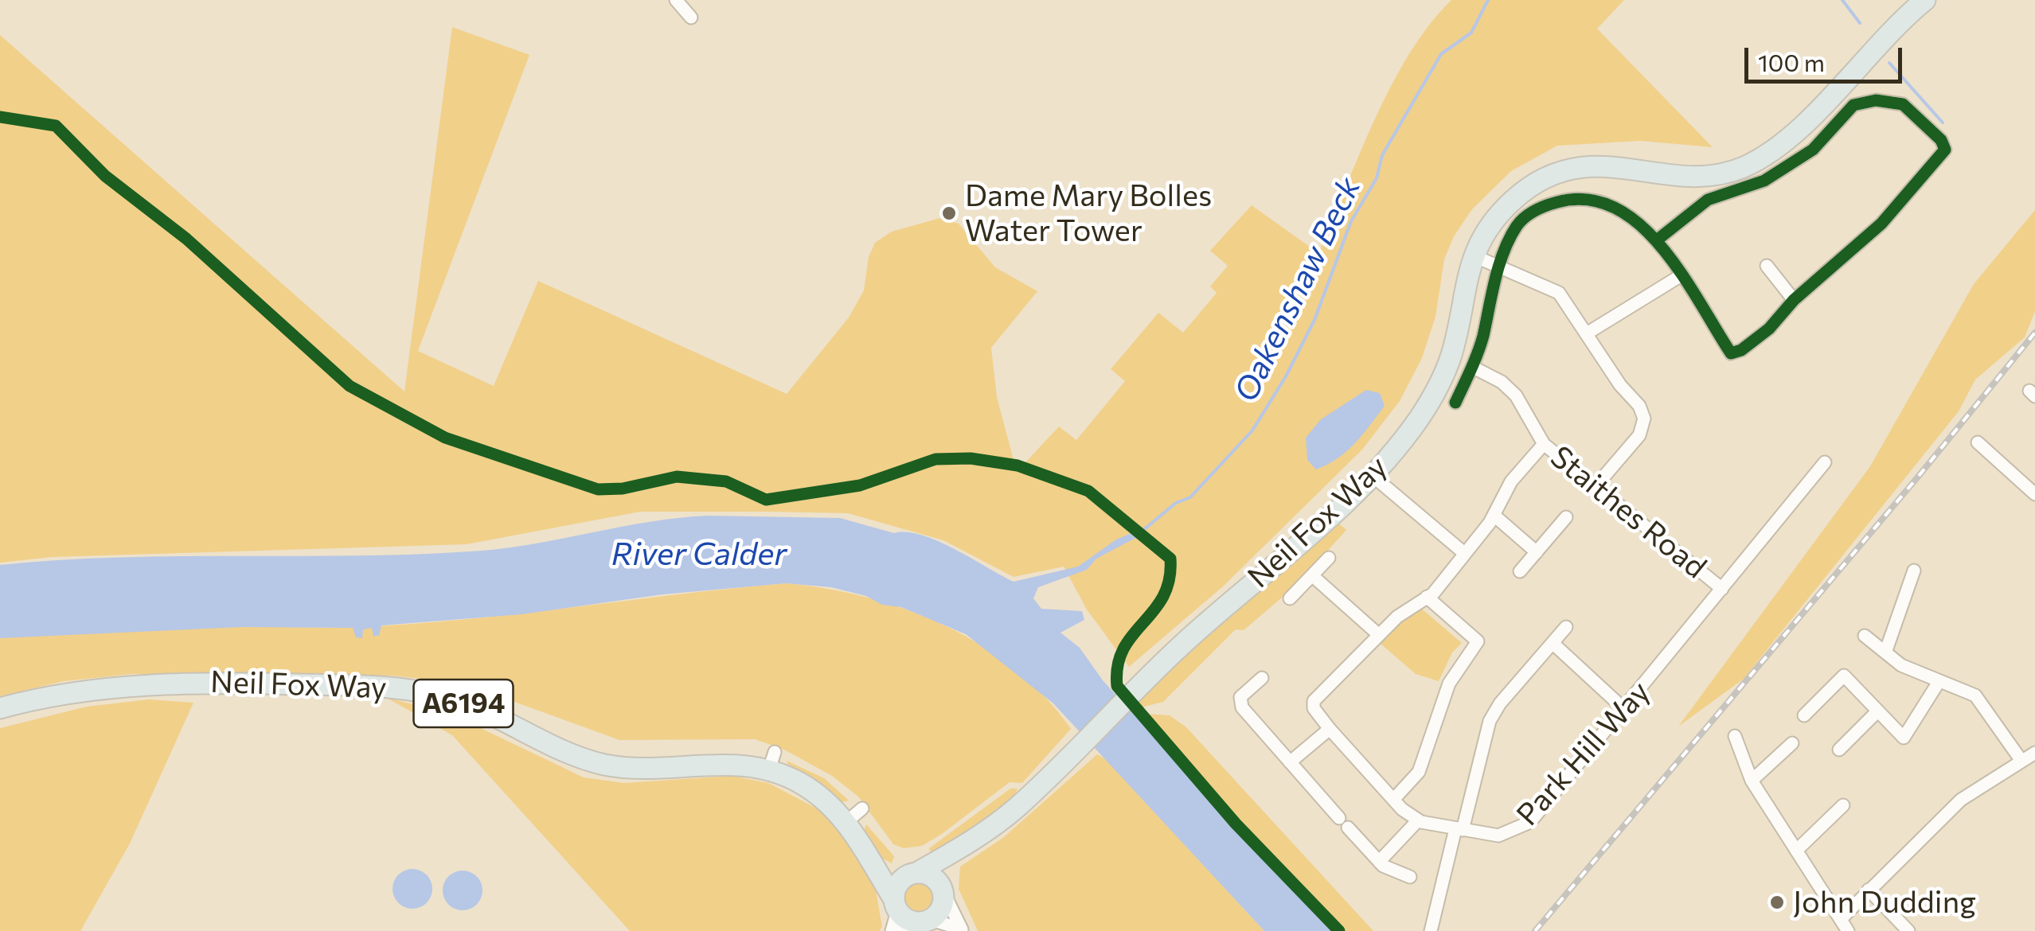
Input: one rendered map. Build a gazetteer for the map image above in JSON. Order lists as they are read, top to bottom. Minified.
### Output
{"streets":{"main road":["Neil Fox Way","A6194"],"street":["Staithes Road","Park Hill Way"]},"crossings":[["Staithes Road","Park Hill Way"]],"water":["Oakenshaw Beck","River Calder"],"places":["Dame Mary Bolles Water Tower","John Dudding"],"scale_bar":"100 m"}
